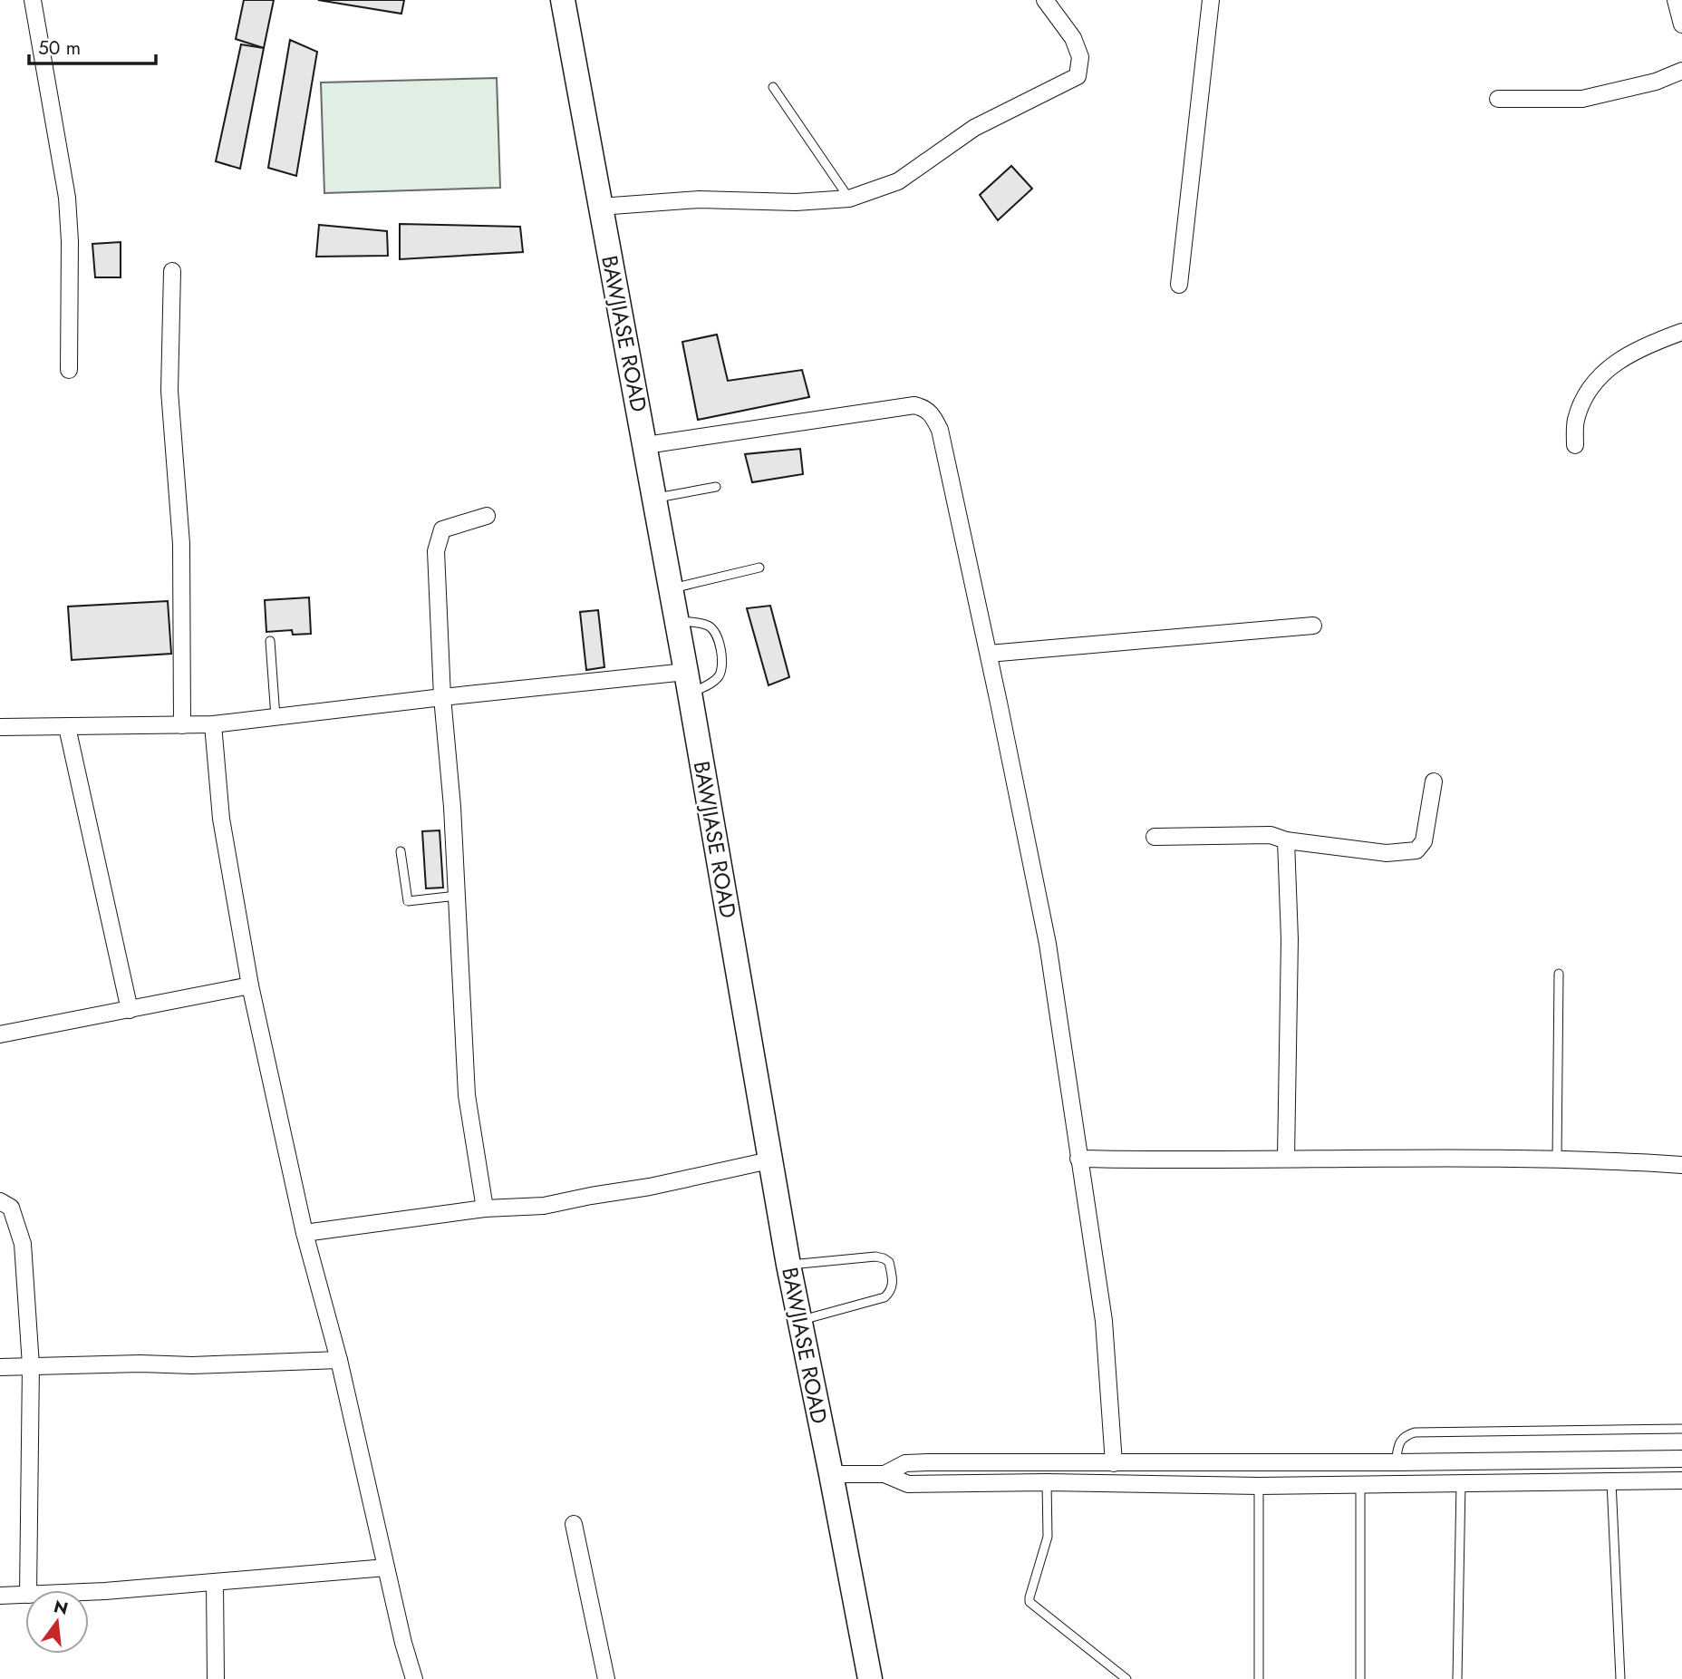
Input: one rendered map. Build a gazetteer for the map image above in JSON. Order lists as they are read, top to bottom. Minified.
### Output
{"streets":{"main road":["BAWJIASE ROAD"]},"scale_bar":"50 m","north":"top"}
